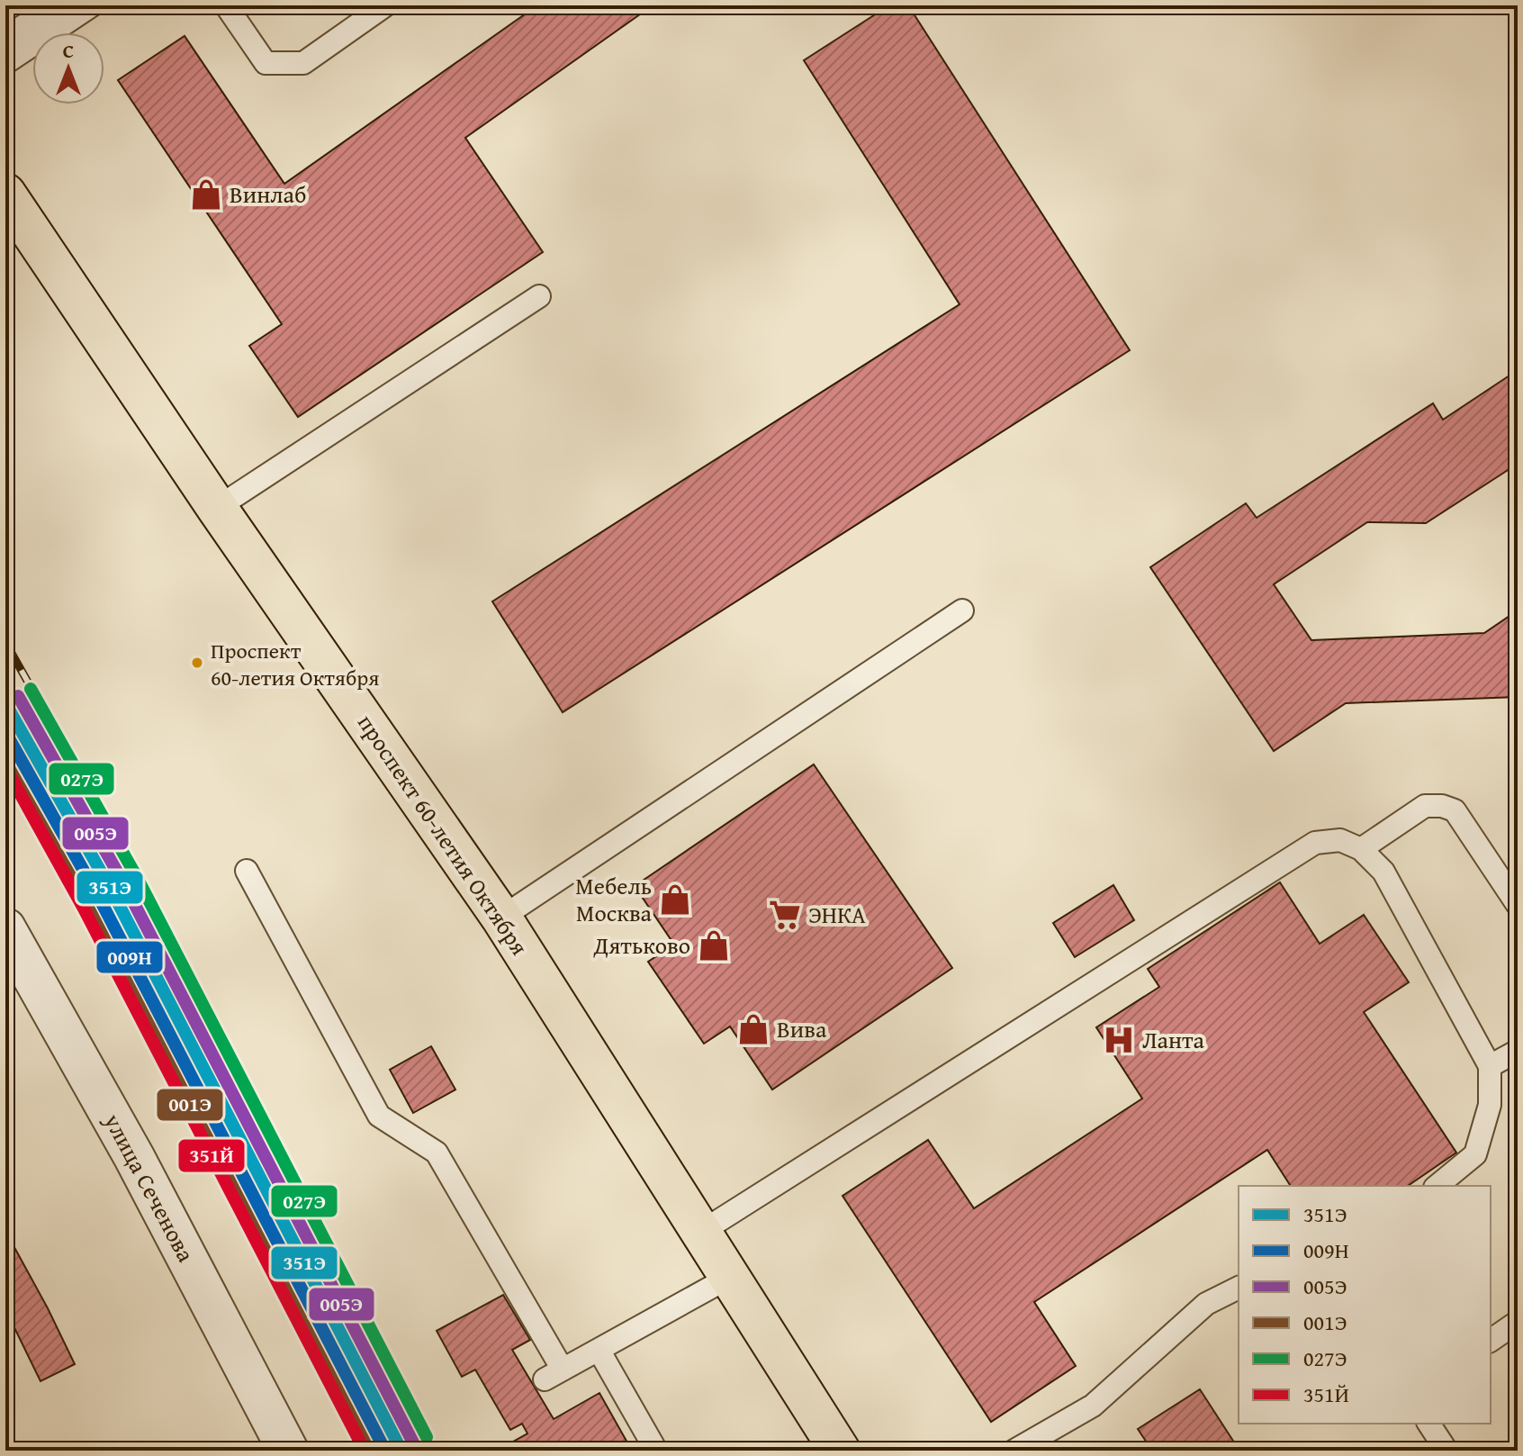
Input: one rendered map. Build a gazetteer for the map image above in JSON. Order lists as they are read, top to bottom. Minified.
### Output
{"streets":{"highway":["проспект 60-летия Октября"],"street":["улица Сеченова"]},"places":{"shop":["Винлаб","Мебель Москва","Дятьково","Вива"],"other":["Проспект 60-летия Октября"],"supermarket":["ЭНКА"],"hospital":["Ланта"]},"lines":["transit line 027Э","transit line 005Э","transit line 351Э","transit line 009Н","transit line 001Э","transit line 351Й"],"legend":["351Э","009Н","005Э","001Э","027Э","351Й"],"north":"top"}
